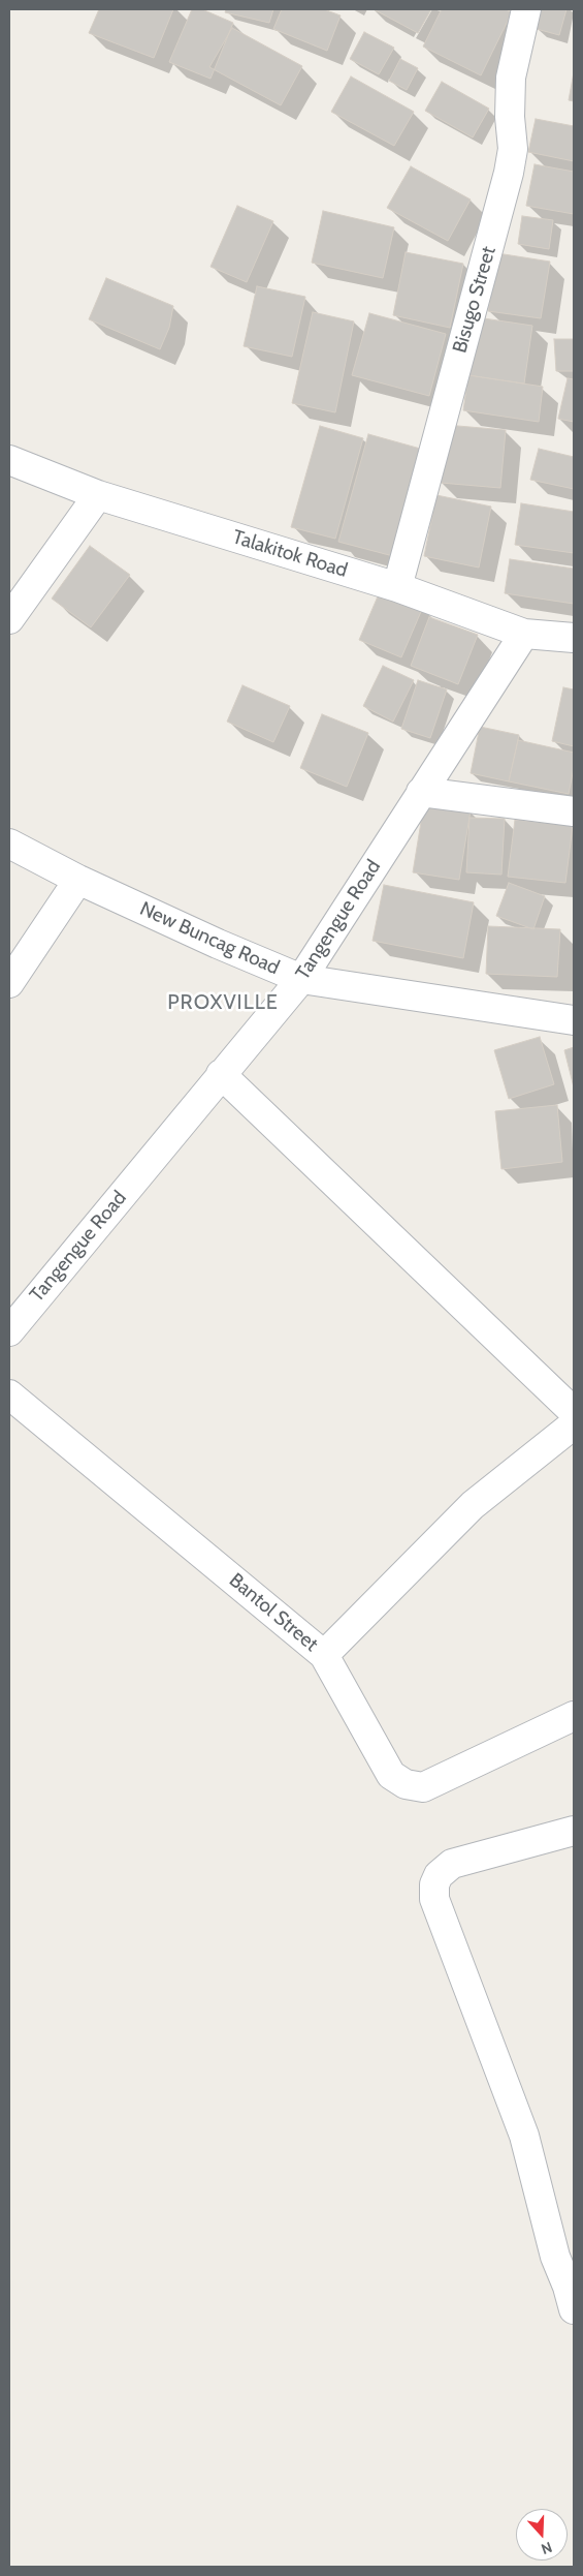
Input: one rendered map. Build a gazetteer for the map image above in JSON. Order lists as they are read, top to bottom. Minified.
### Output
{"streets":{"street":["Bisugo Street","Talakitok Road","Tangengue Road","New Buncag Road","Bantol Street"]},"crossings":[["Bisugo Street","Talakitok Road"],["Talakitok Road","Tangengue Road"],["Tangengue Road","New Buncag Road"]],"districts":["PROXVILLE"],"north":"bottom"}
